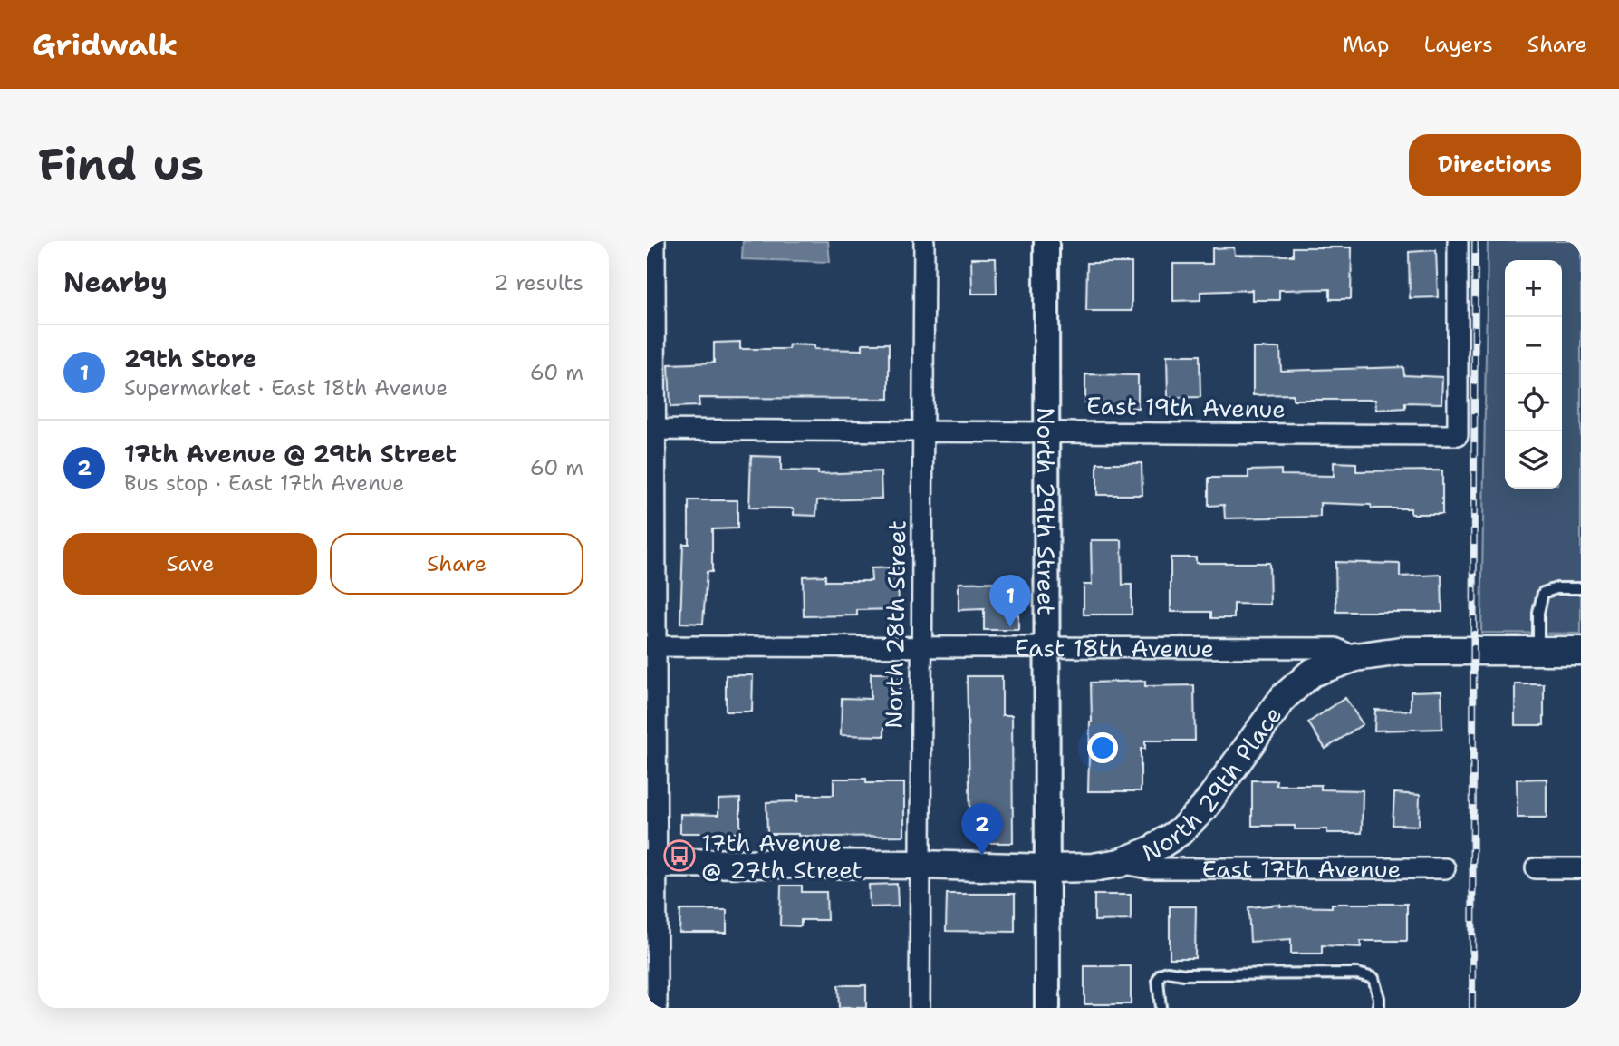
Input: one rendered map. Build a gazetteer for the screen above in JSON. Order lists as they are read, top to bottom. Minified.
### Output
{"streets":{"main road":["East 18th Avenue","North 29th Place"],"street":["East 19th Avenue","North 29th Street","North 28th Street","East 17th Avenue"]},"crossings":[["East 19th Avenue","North 29th Street"],["East 19th Avenue","North 28th Street"],["North 29th Street","East 18th Avenue"],["North 29th Street","North 29th Place"],["North 28th Street","East 18th Avenue"],["East 18th Avenue","North 29th Place"],["North 29th Place","East 17th Avenue"]],"places":{"bus stop":["17th Avenue @ 27th Street"]},"page":{"header":"Gridwalk","nav":["Map","Layers","Share"],"buttons":["Directions",["Save","Share"]],"title":"Find us","heading":["Nearby","2 results"],"map_buttons":["+","−"],"list":[{"mark":"1","name":"29th Store","note":"Supermarket · East 18th Avenue","value":"60 m"},{"mark":"2","name":"17th Avenue @ 29th Street","note":"Bus stop · East 17th Avenue","value":"60 m"}],"pins":["1","2"]}}
